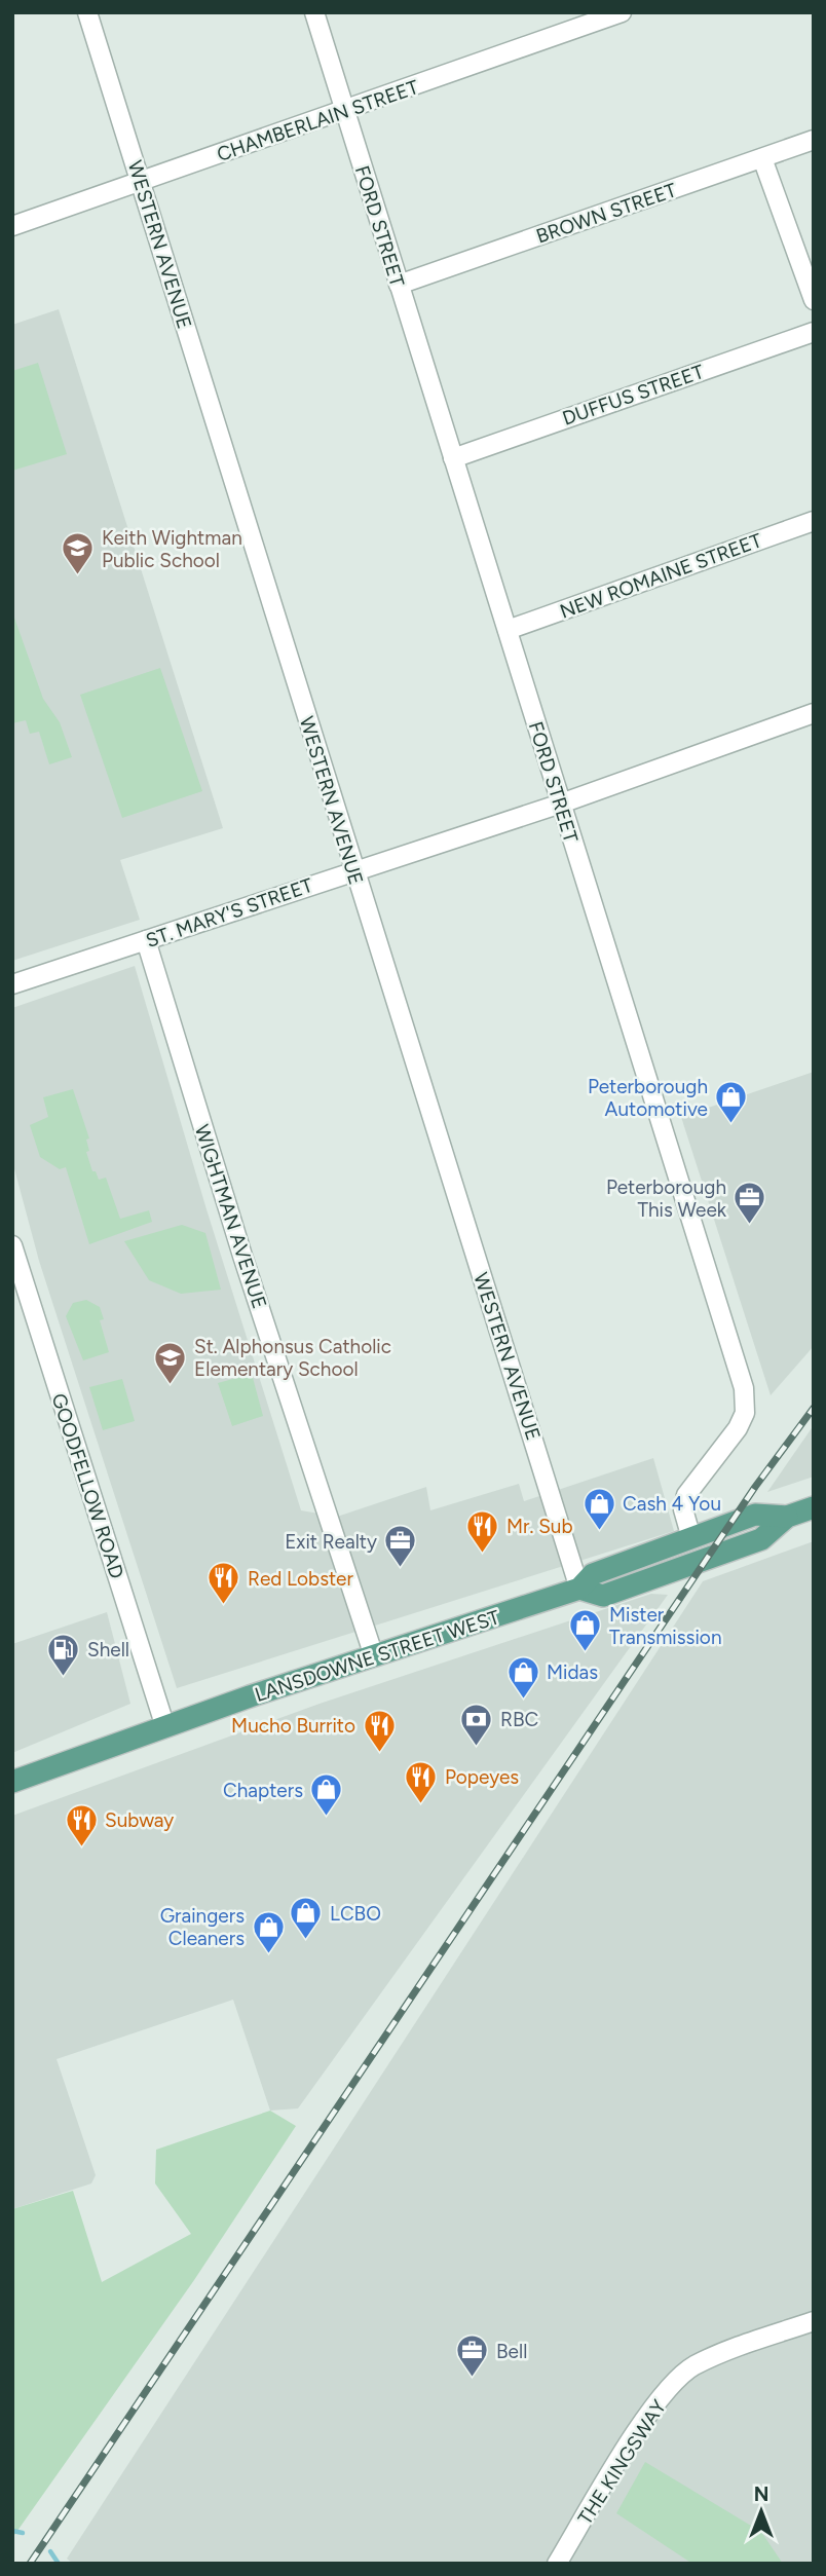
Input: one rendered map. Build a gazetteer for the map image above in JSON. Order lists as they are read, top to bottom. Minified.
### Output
{"streets":{"main road":["LANSDOWNE STREET WEST"],"street":["CHAMBERLAIN STREET","BROWN STREET","FORD STREET","WESTERN AVENUE","DUFFUS STREET","NEW ROMAINE STREET","ST. MARY'S STREET","WIGHTMAN AVENUE","GOODFELLOW ROAD","THE KINGSWAY"]},"crossings":[["CHAMBERLAIN STREET","FORD STREET"],["CHAMBERLAIN STREET","WESTERN AVENUE"],["BROWN STREET","FORD STREET"],["FORD STREET","DUFFUS STREET"],["FORD STREET","NEW ROMAINE STREET"],["FORD STREET","ST. MARY'S STREET"],["FORD STREET","LANSDOWNE STREET WEST"],["WESTERN AVENUE","ST. MARY'S STREET"],["WESTERN AVENUE","LANSDOWNE STREET WEST"],["ST. MARY'S STREET","WIGHTMAN AVENUE"],["WIGHTMAN AVENUE","LANSDOWNE STREET WEST"],["GOODFELLOW ROAD","LANSDOWNE STREET WEST"]],"places":{"school or university":["Keith Wightman Public School","St. Alphonsus Catholic Elementary School"],"shop":["Peterborough Automotive","Cash 4 You","Mister Transmission","Midas","Chapters","LCBO","Graingers Cleaners"],"office":["Peterborough This Week","Exit Realty","Bell"],"restaurant":["Mr. Sub","Red Lobster","Mucho Burrito","Popeyes","Subway"],"fuel station":["Shell"],"bank":["RBC"]},"north":"top"}
